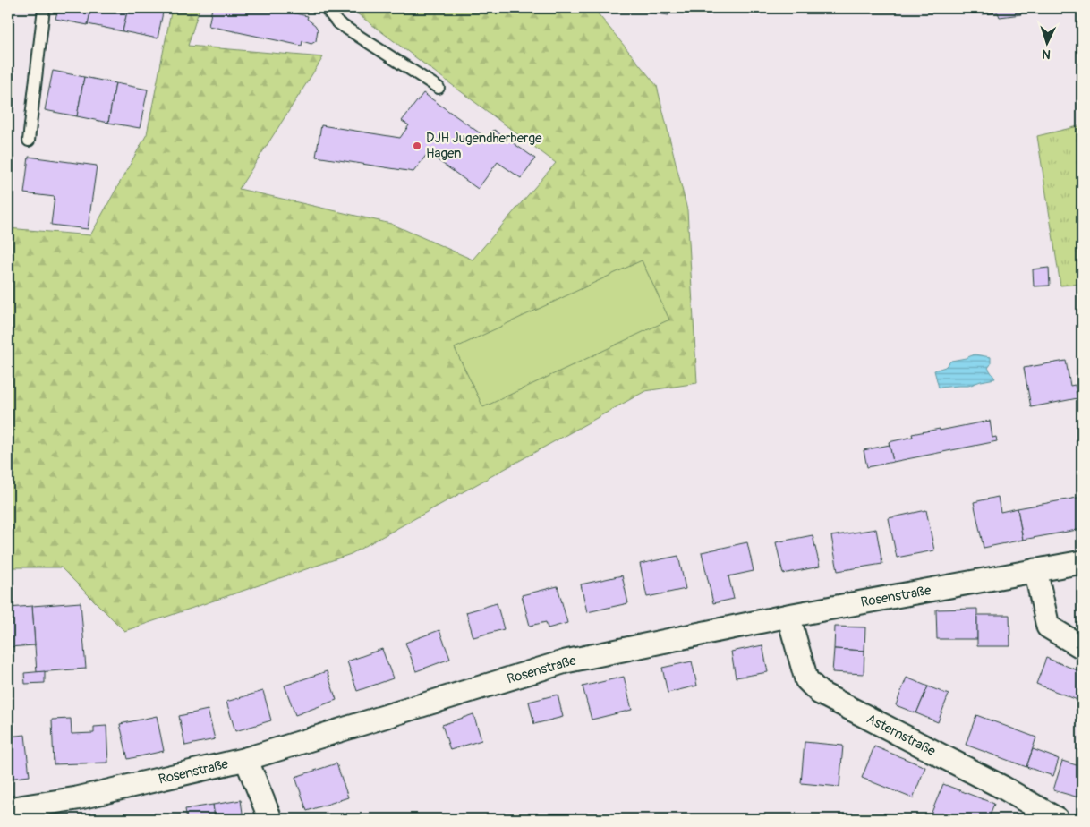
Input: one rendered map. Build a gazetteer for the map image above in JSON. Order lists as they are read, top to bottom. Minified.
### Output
{"streets":{"street":["Rosenstraße","Asternstraße"]},"crossings":[["Rosenstraße","Asternstraße"]],"places":["DJH Jugendherberge Hagen"],"north":"bottom"}
